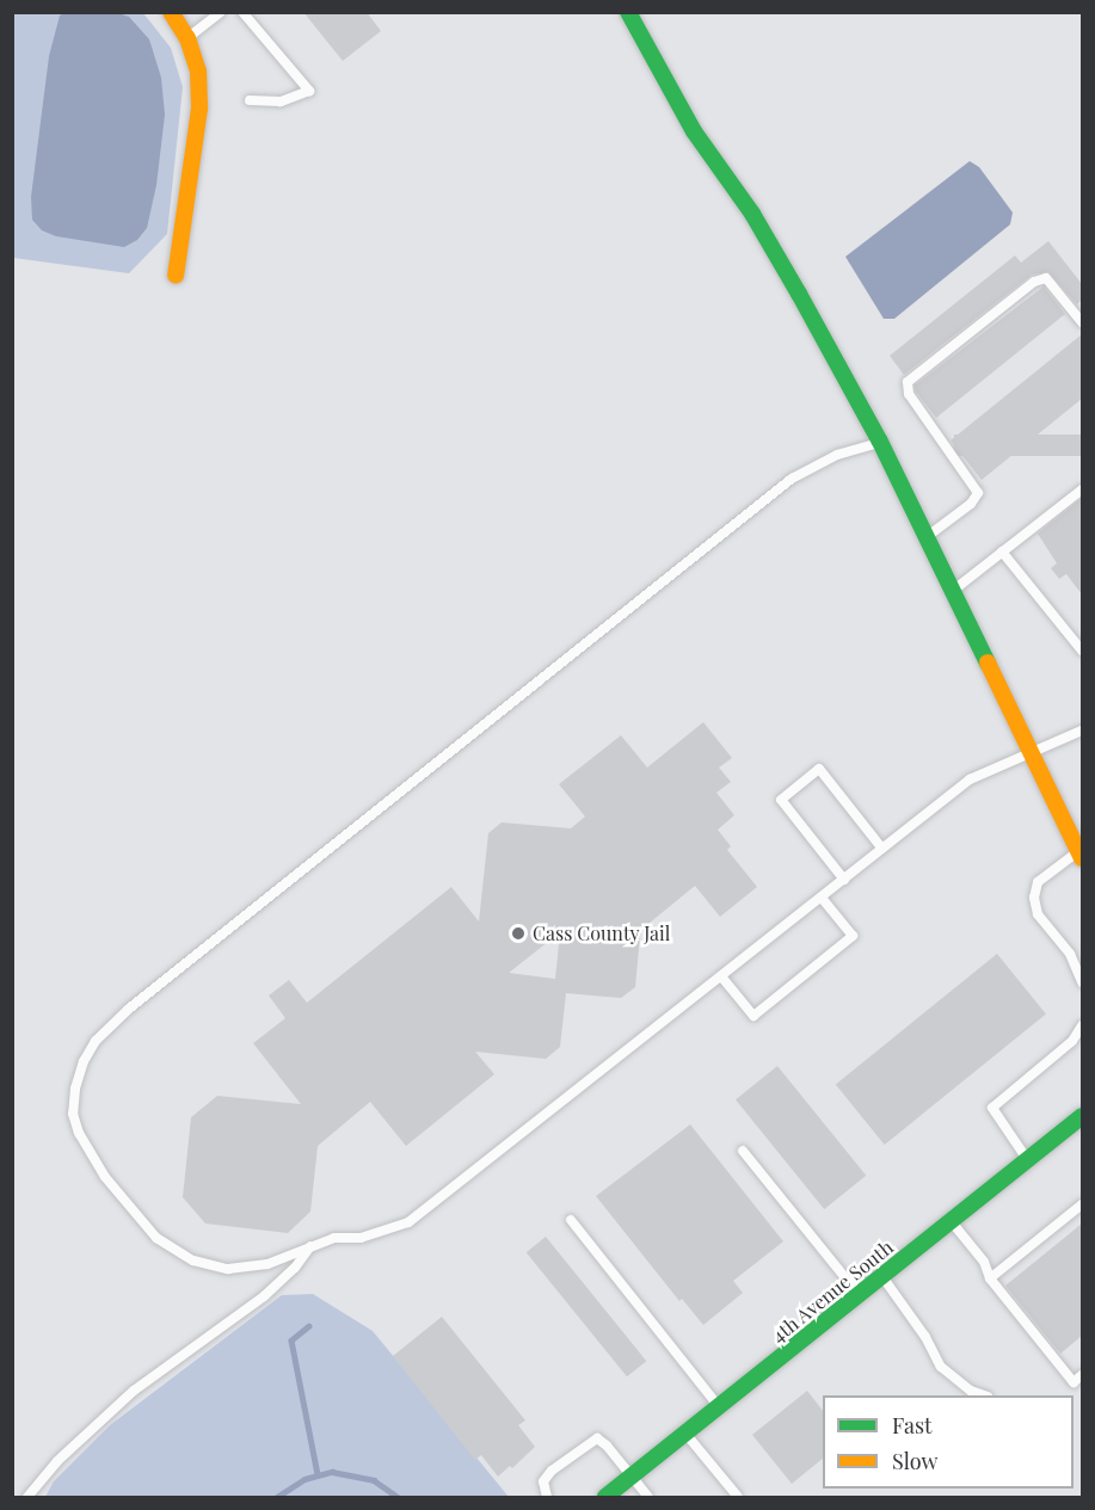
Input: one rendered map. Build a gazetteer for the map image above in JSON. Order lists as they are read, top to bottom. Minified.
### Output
{"streets":{"street":["4th Avenue South"]},"places":["Cass County Jail"],"legend":["Fast","Slow"]}
